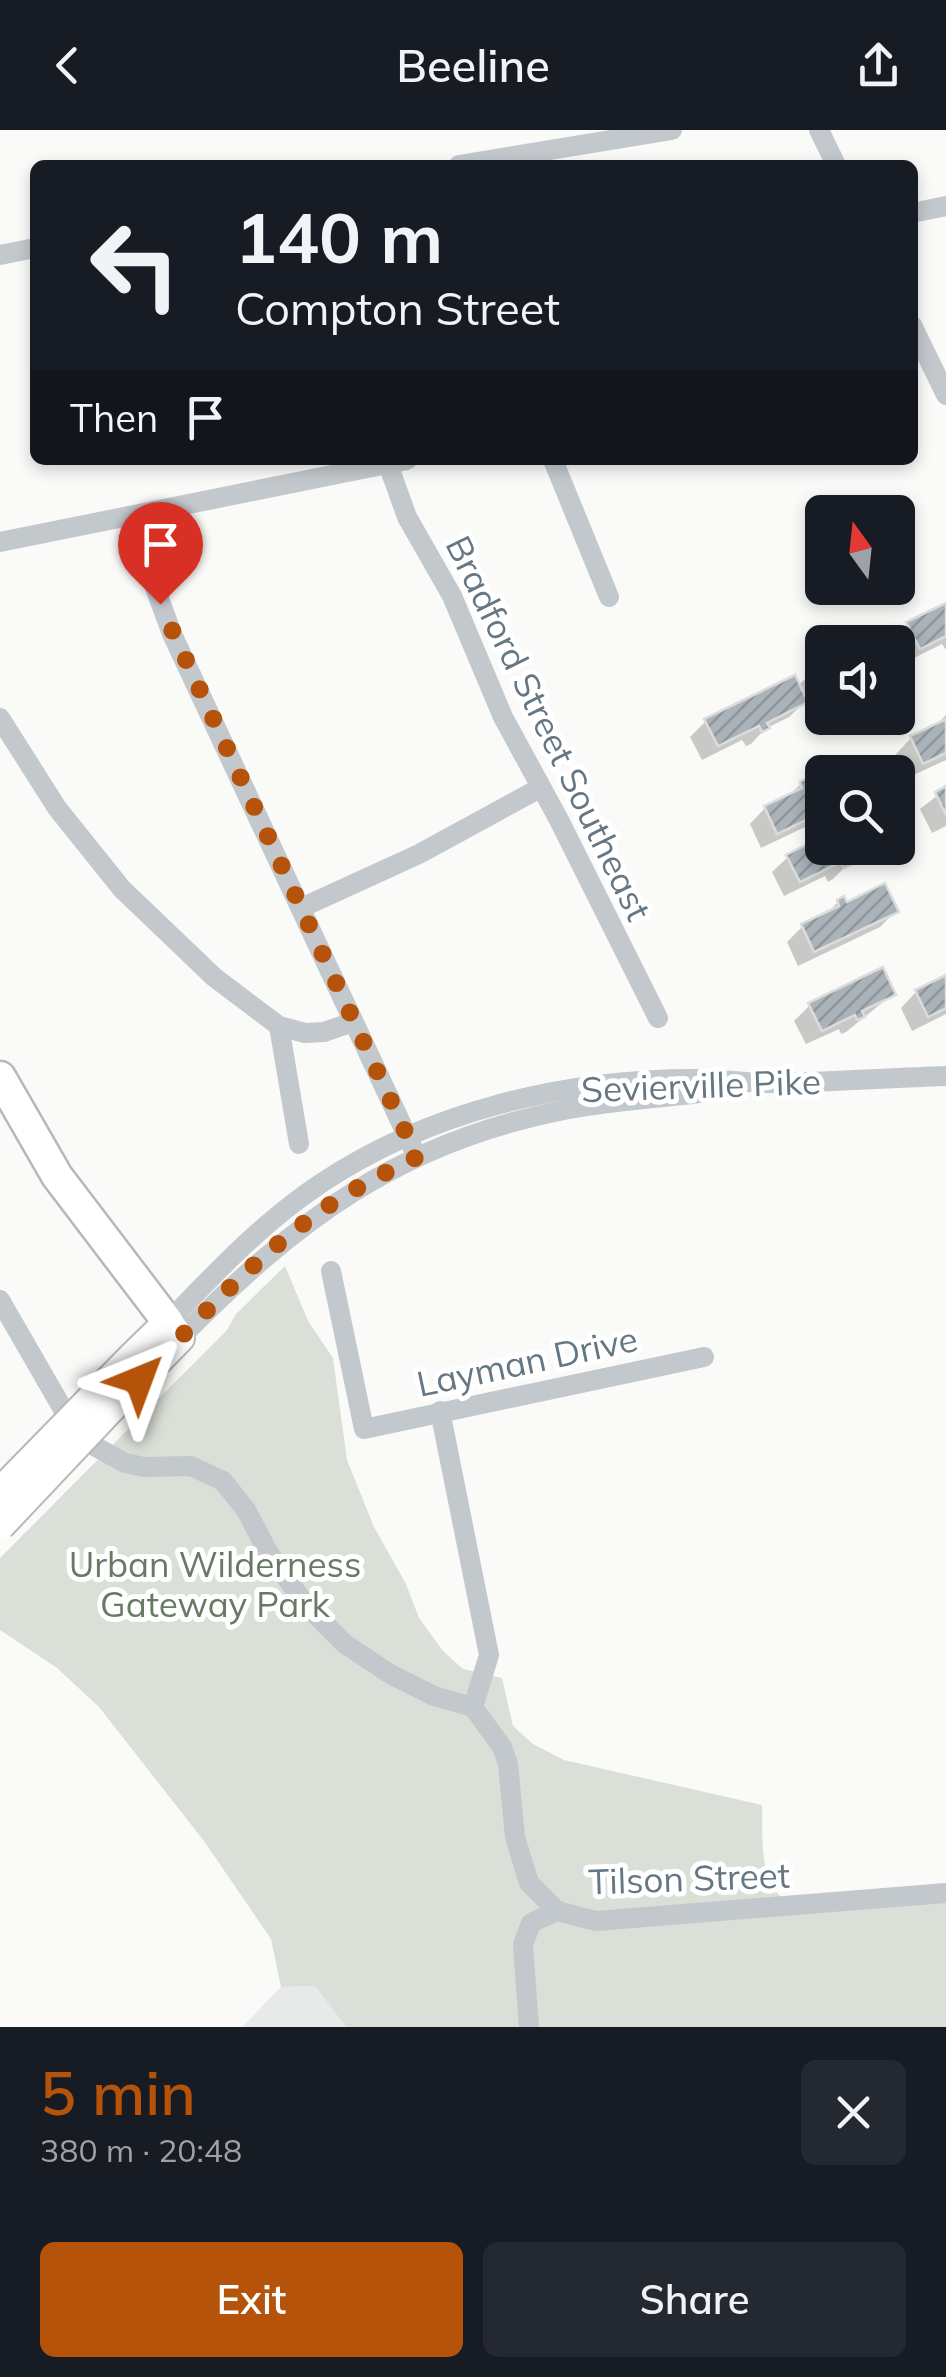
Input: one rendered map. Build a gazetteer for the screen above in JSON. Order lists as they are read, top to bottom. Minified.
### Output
{"streets":{"main road":["Sevierville Pike"],"street":["Bradford Street Southeast","Layman Drive","Tilson Street"]},"parks":["Urban Wilderness Gateway Park"],"north":"top","page":{"header":"Beeline","turn":["140 m","Compton Street"],"then":"Then","heading":["5 min","380 m · 20:48"],"buttons":["Exit","Share"]}}
